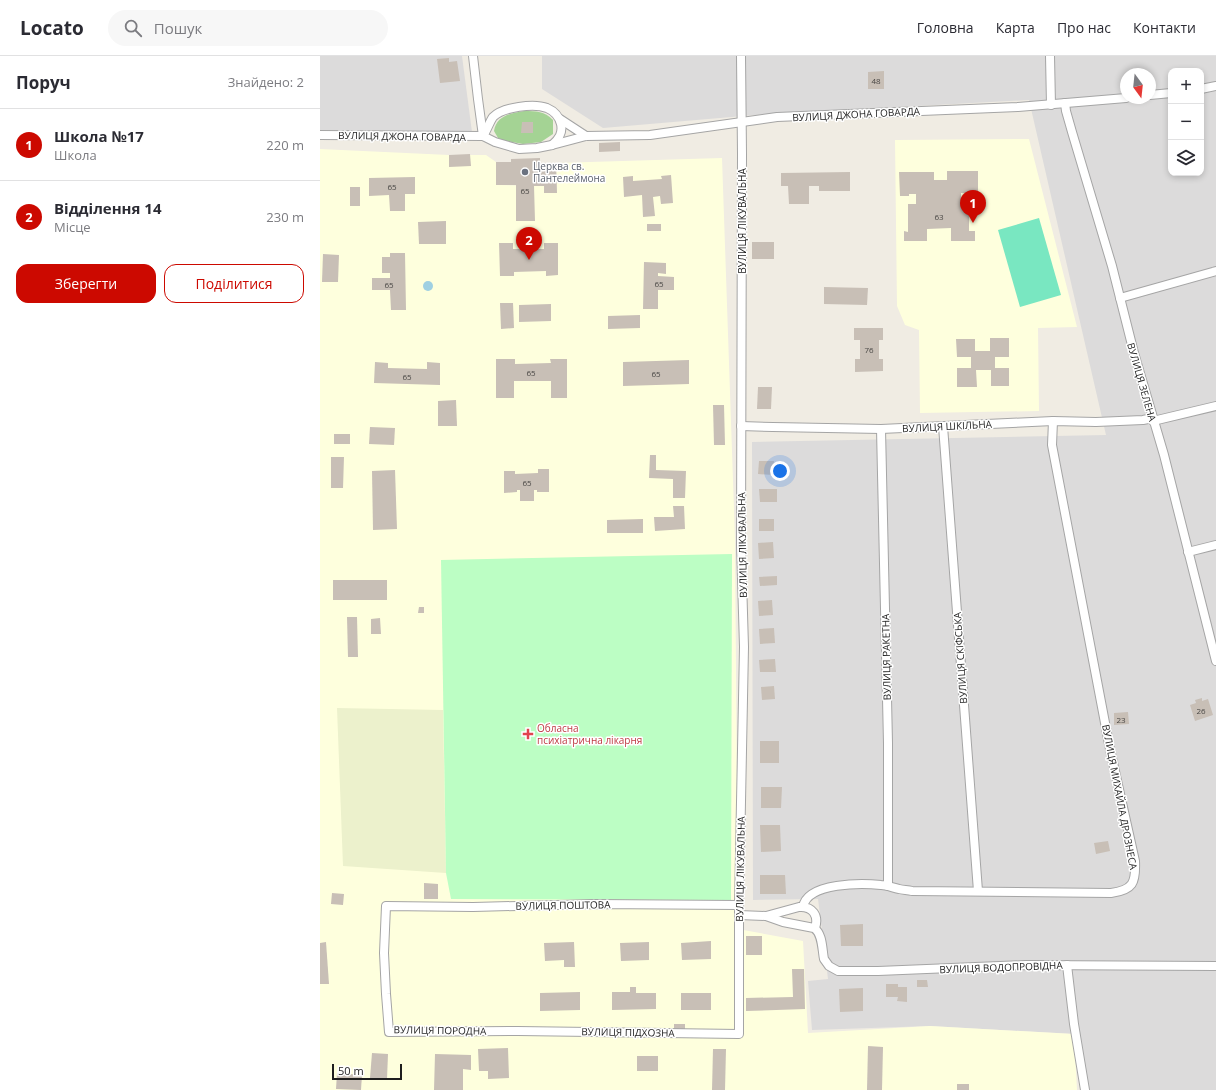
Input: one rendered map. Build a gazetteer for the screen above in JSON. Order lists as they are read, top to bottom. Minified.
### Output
{"streets":{"street":["ВУЛИЦЯ ДЖОНА ГОВАРДА","ВУЛИЦЯ ЛІКУВАЛЬНА","ВУЛИЦЯ ЗЕЛЕНА","ВУЛИЦЯ ШКІЛЬНА","ВУЛИЦЯ РАКЕТНА","ВУЛИЦЯ СКІФСЬКА","ВУЛИЦЯ МИХАЙЛА ДРОЗНЕСА","ВУЛИЦЯ ПОШТОВА","ВУЛИЦЯ ВОДОПРОВІДНА","ВУЛИЦЯ ПОРОДНА","ВУЛИЦЯ ПІДХОЗНА"]},"crossings":[["ВУЛИЦЯ ДЖОНА ГОВАРДА","ВУЛИЦЯ ЛІКУВАЛЬНА"],["ВУЛИЦЯ ДЖОНА ГОВАРДА","ВУЛИЦЯ ЗЕЛЕНА"],["ВУЛИЦЯ ЛІКУВАЛЬНА","ВУЛИЦЯ ШКІЛЬНА"],["ВУЛИЦЯ ЛІКУВАЛЬНА","ВУЛИЦЯ ПОШТОВА"],["ВУЛИЦЯ ЛІКУВАЛЬНА","ВУЛИЦЯ ПІДХОЗНА"],["ВУЛИЦЯ ЗЕЛЕНА","ВУЛИЦЯ ШКІЛЬНА"],["ВУЛИЦЯ ШКІЛЬНА","ВУЛИЦЯ РАКЕТНА"],["ВУЛИЦЯ ШКІЛЬНА","ВУЛИЦЯ СКІФСЬКА"],["ВУЛИЦЯ ШКІЛЬНА","ВУЛИЦЯ МИХАЙЛА ДРОЗНЕСА"],["ВУЛИЦЯ РАКЕТНА","ВУЛИЦЯ МИХАЙЛА ДРОЗНЕСА"],["ВУЛИЦЯ СКІФСЬКА","ВУЛИЦЯ МИХАЙЛА ДРОЗНЕСА"],["ВУЛИЦЯ МИХАЙЛА ДРОЗНЕСА","ВУЛИЦЯ ВОДОПРОВІДНА"],["ВУЛИЦЯ ПОШТОВА","ВУЛИЦЯ ПОРОДНА"],["ВУЛИЦЯ ПОРОДНА","ВУЛИЦЯ ПІДХОЗНА"]],"places":{"other":["Церква св. Пантелеймона"],"health":["Обласна психіатрична лікарня"]},"house_numbers":["48","65","65","63","65","65","76","65","65","65","65","26","23"],"scale_bar":"50 m","north":"bottom","page":{"header":"Locato","search":"Пошук","nav":["Головна","Карта","Про нас","Контакти"],"heading":["Поруч","Знайдено: 2"],"map_buttons":["+","−"],"list":[{"mark":"1","name":"Школа №17","note":"Школа","value":"220 m"},{"mark":"2","name":"Відділення 14","note":"Місце","value":"230 m"}],"pins":["1","2"],"buttons":["Зберегти","Поділитися"],"scale":"50 m"}}
